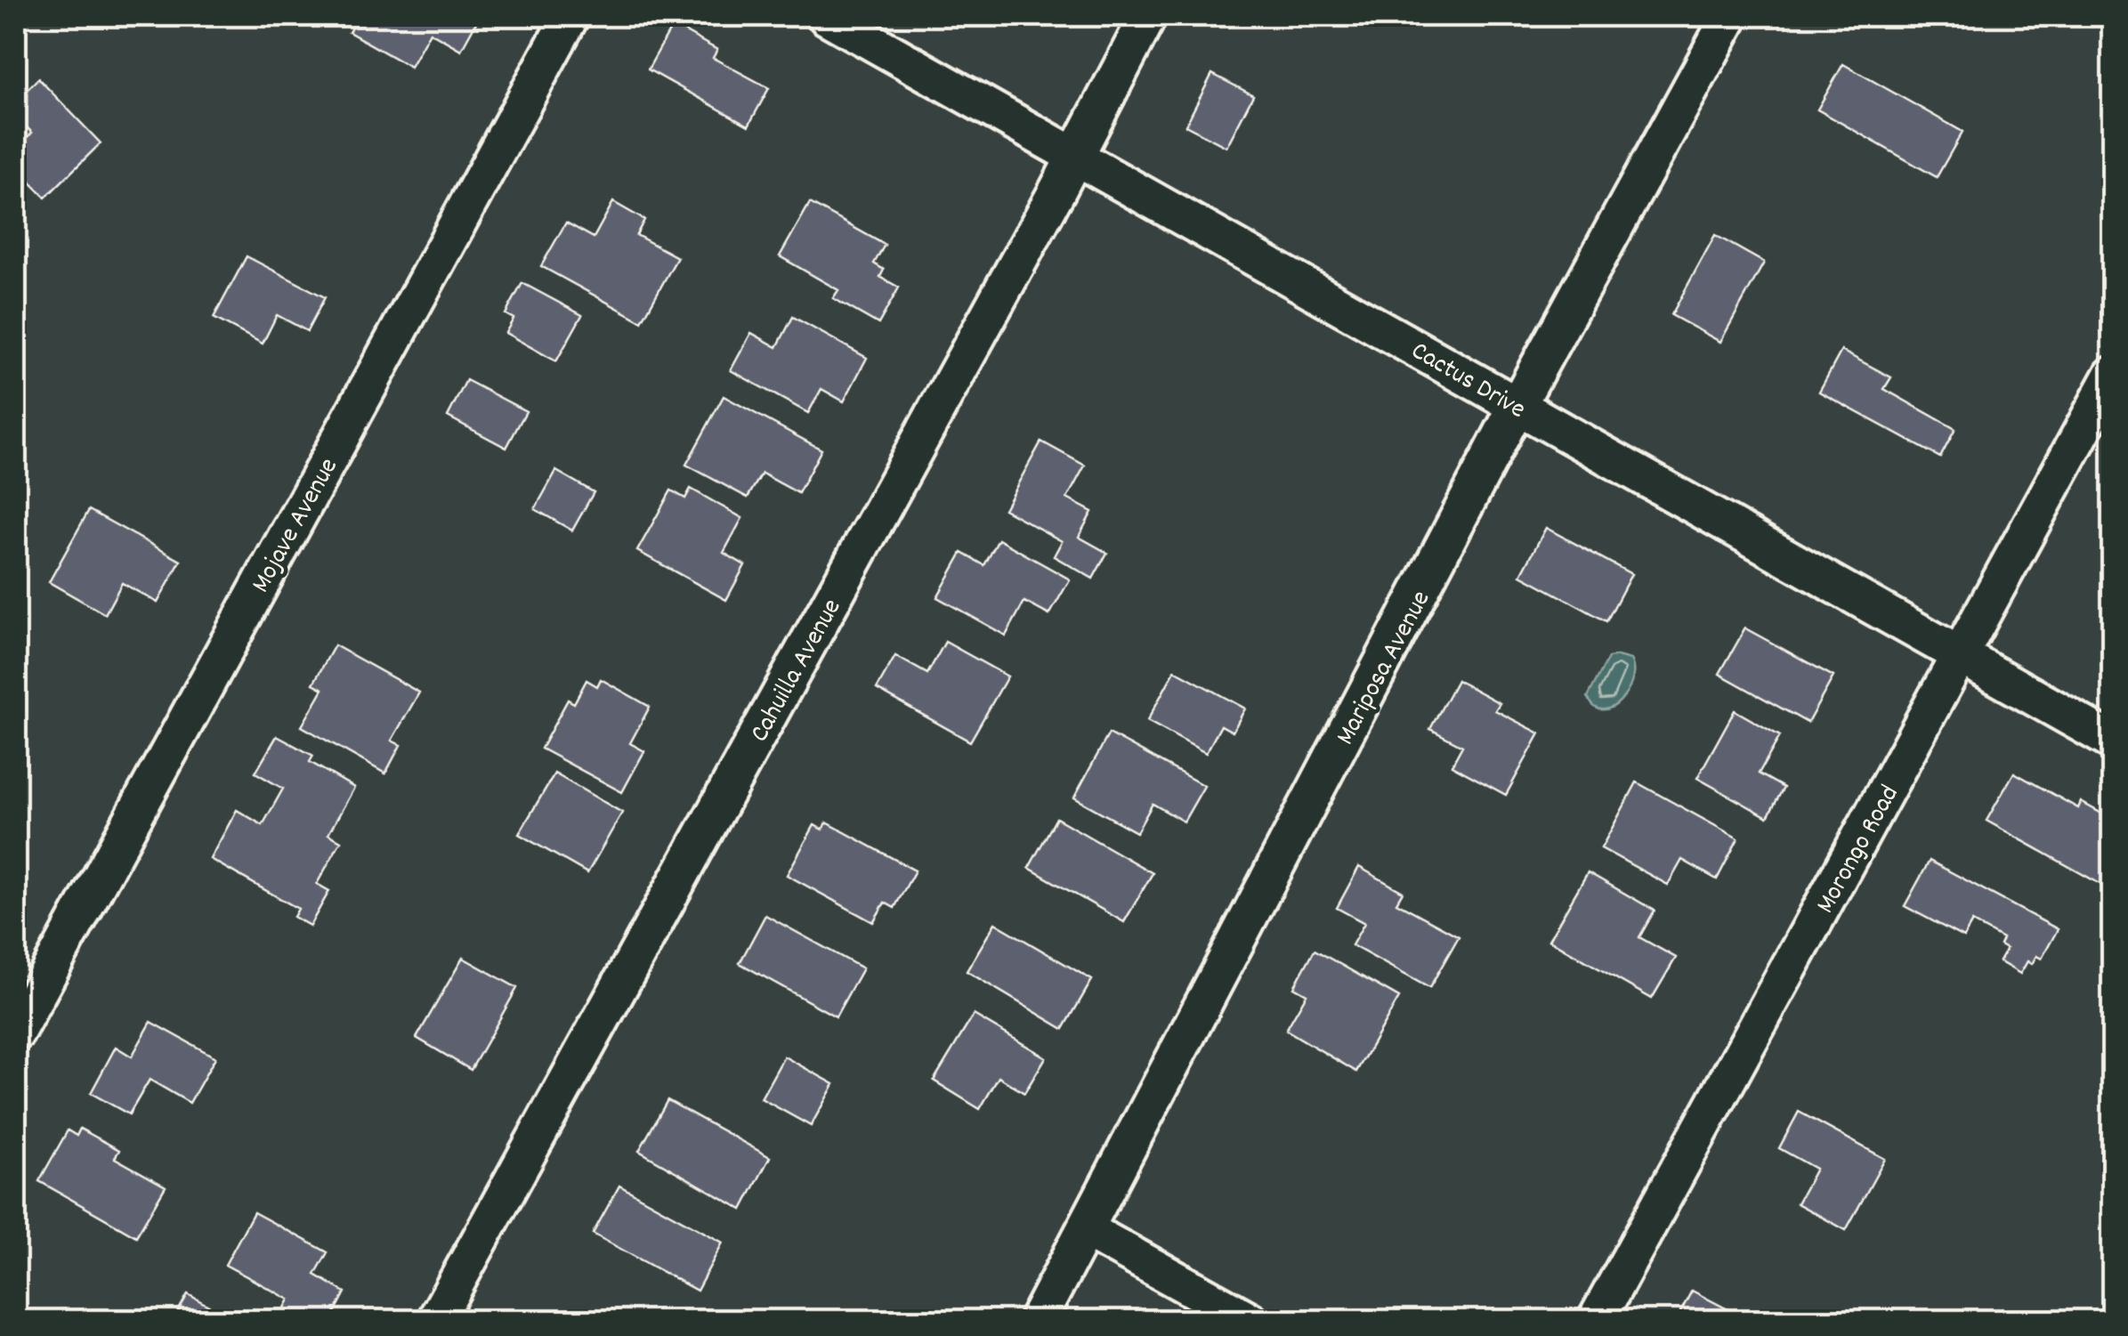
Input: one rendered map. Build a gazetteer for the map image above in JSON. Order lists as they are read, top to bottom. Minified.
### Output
{"streets":{"street":["Cactus Drive","Mojave Avenue","Mariposa Avenue","Cahuilla Avenue","Morongo Road"]},"crossings":[["Cactus Drive","Mariposa Avenue"],["Cactus Drive","Cahuilla Avenue"],["Cactus Drive","Morongo Road"]]}
